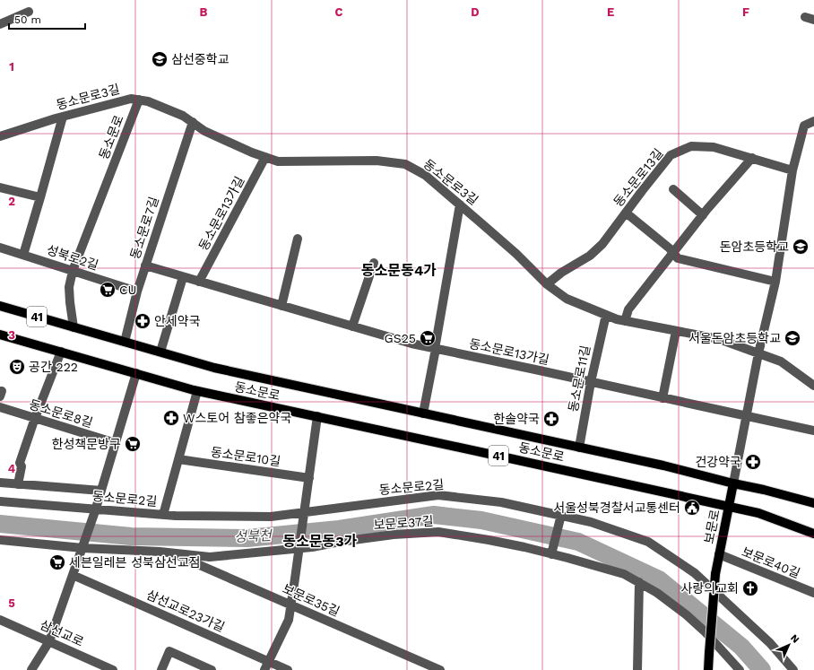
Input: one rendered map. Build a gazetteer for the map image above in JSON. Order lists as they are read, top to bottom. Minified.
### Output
{"streets":{"main road":["동소문로","41","보문로"],"street":["동소문로3길","동소문로13길","동소문로13가길","동소문로7길","성북로2길","동소문로11길","동소문로8길","동소문로10길","동소문로2길","보문로37길","보문로40길","보문로35길","삼선교로23가길","삼선교로"]},"crossings":[["동소문로3길","동소문로"],["동소문로3길","동소문로13길"],["동소문로3길","동소문로13가길"],["동소문로3길","동소문로7길"],["동소문로3길","동소문로11길"],["동소문로","동소문로7길"],["동소문로","성북로2길"],["동소문로","동소문로11길"],["동소문로","보문로"],["동소문로13가길","동소문로7길"],["동소문로13가길","동소문로11길"],["동소문로7길","성북로2길"],["보문로37길","보문로35길"],["보문로","보문로40길"]],"districts":["동소문동4가","동소문동3가"],"water":["성북천"],"places":{"school or university":["삼선중학교","돈암초등학교","서울돈암초등학교"],"supermarket":["CU","GS25","한성책문방구","세븐일레븐 성북삼선교점"],"pharmacy":["안세약국","W스토어 참좋은약국","한솔약국","건강약국"],"theatre":["공간 222"],"public building":["서울성북경찰서교통센터"],"church":["사랑의교회"]},"scale_bar":"50 m","north":"top right","grid":{"columns":["B","C","D","E","F"],"rows":["1","2","3","4","5"]}}
